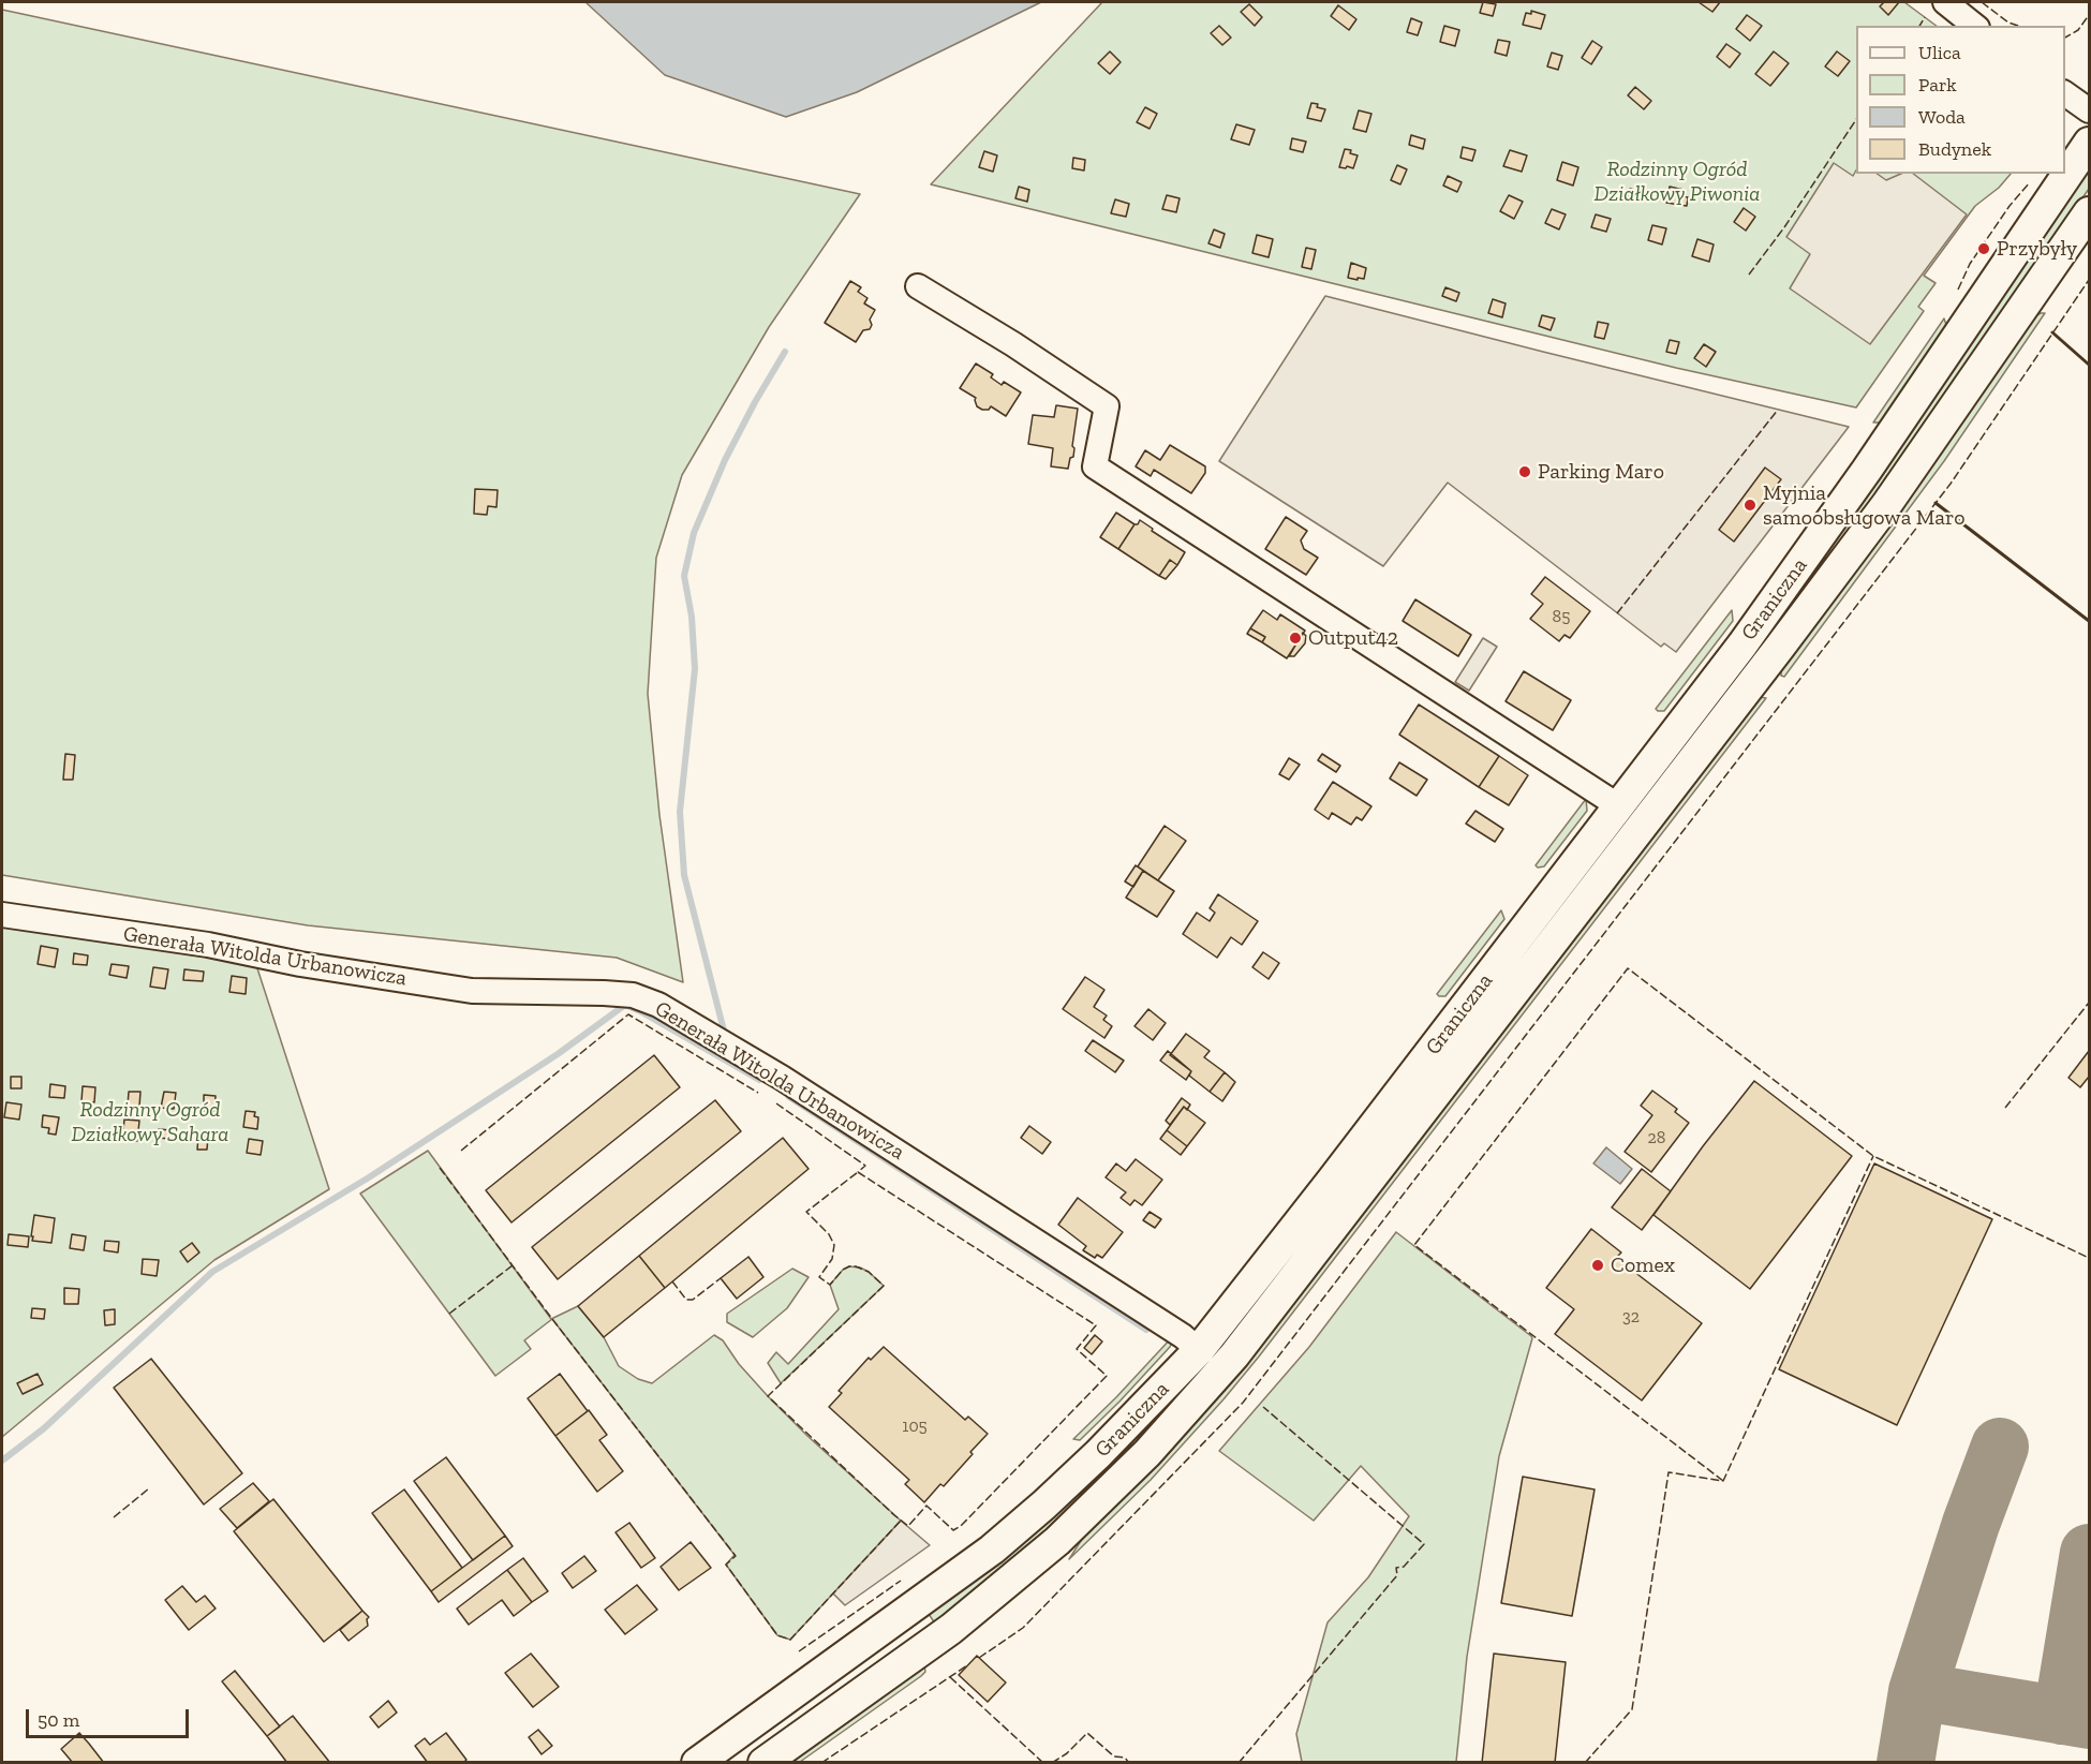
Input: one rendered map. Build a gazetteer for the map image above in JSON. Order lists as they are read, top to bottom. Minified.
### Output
{"streets":{"main road":["Graniczna"],"street":["Generała Witolda Urbanowicza"]},"crossings":[["Graniczna","Generała Witolda Urbanowicza"]],"parks":["Rodzinny Ogród Działkowy Piwonia","Rodzinny Ogród Działkowy Sahara"],"places":["Przybyły","Parking Maro","Myjnia samoobsługowa Maro","Output42","Comex"],"house_numbers":["85","28","32","105"],"legend":["Ulica","Park","Woda","Budynek"],"scale_bar":"50 m"}
